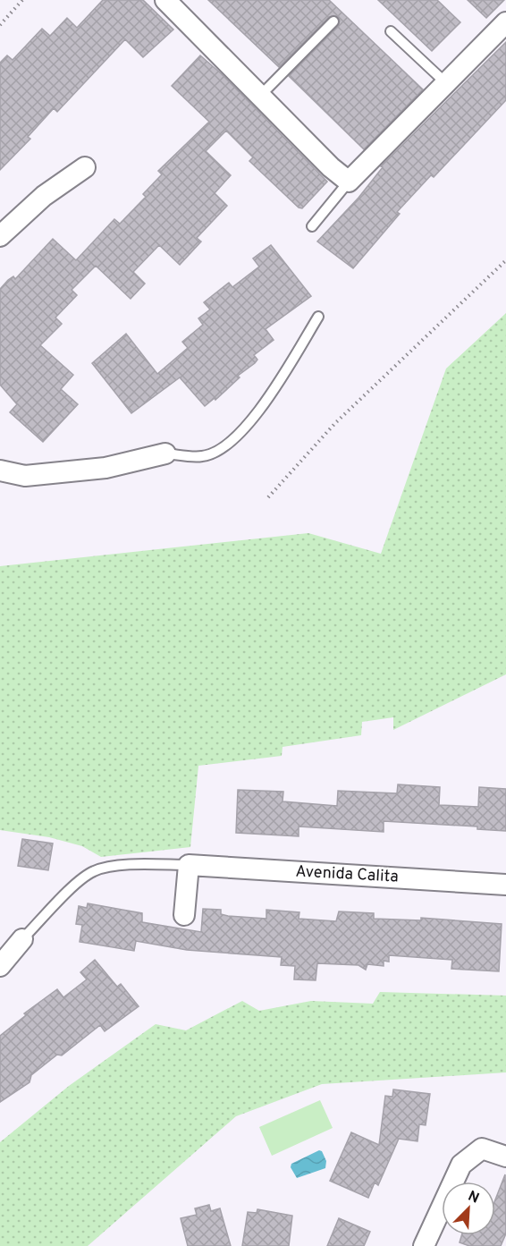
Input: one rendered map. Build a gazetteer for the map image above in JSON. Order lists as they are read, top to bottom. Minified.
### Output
{"streets":{"street":["Avenida Calita"]},"north":"top right"}
